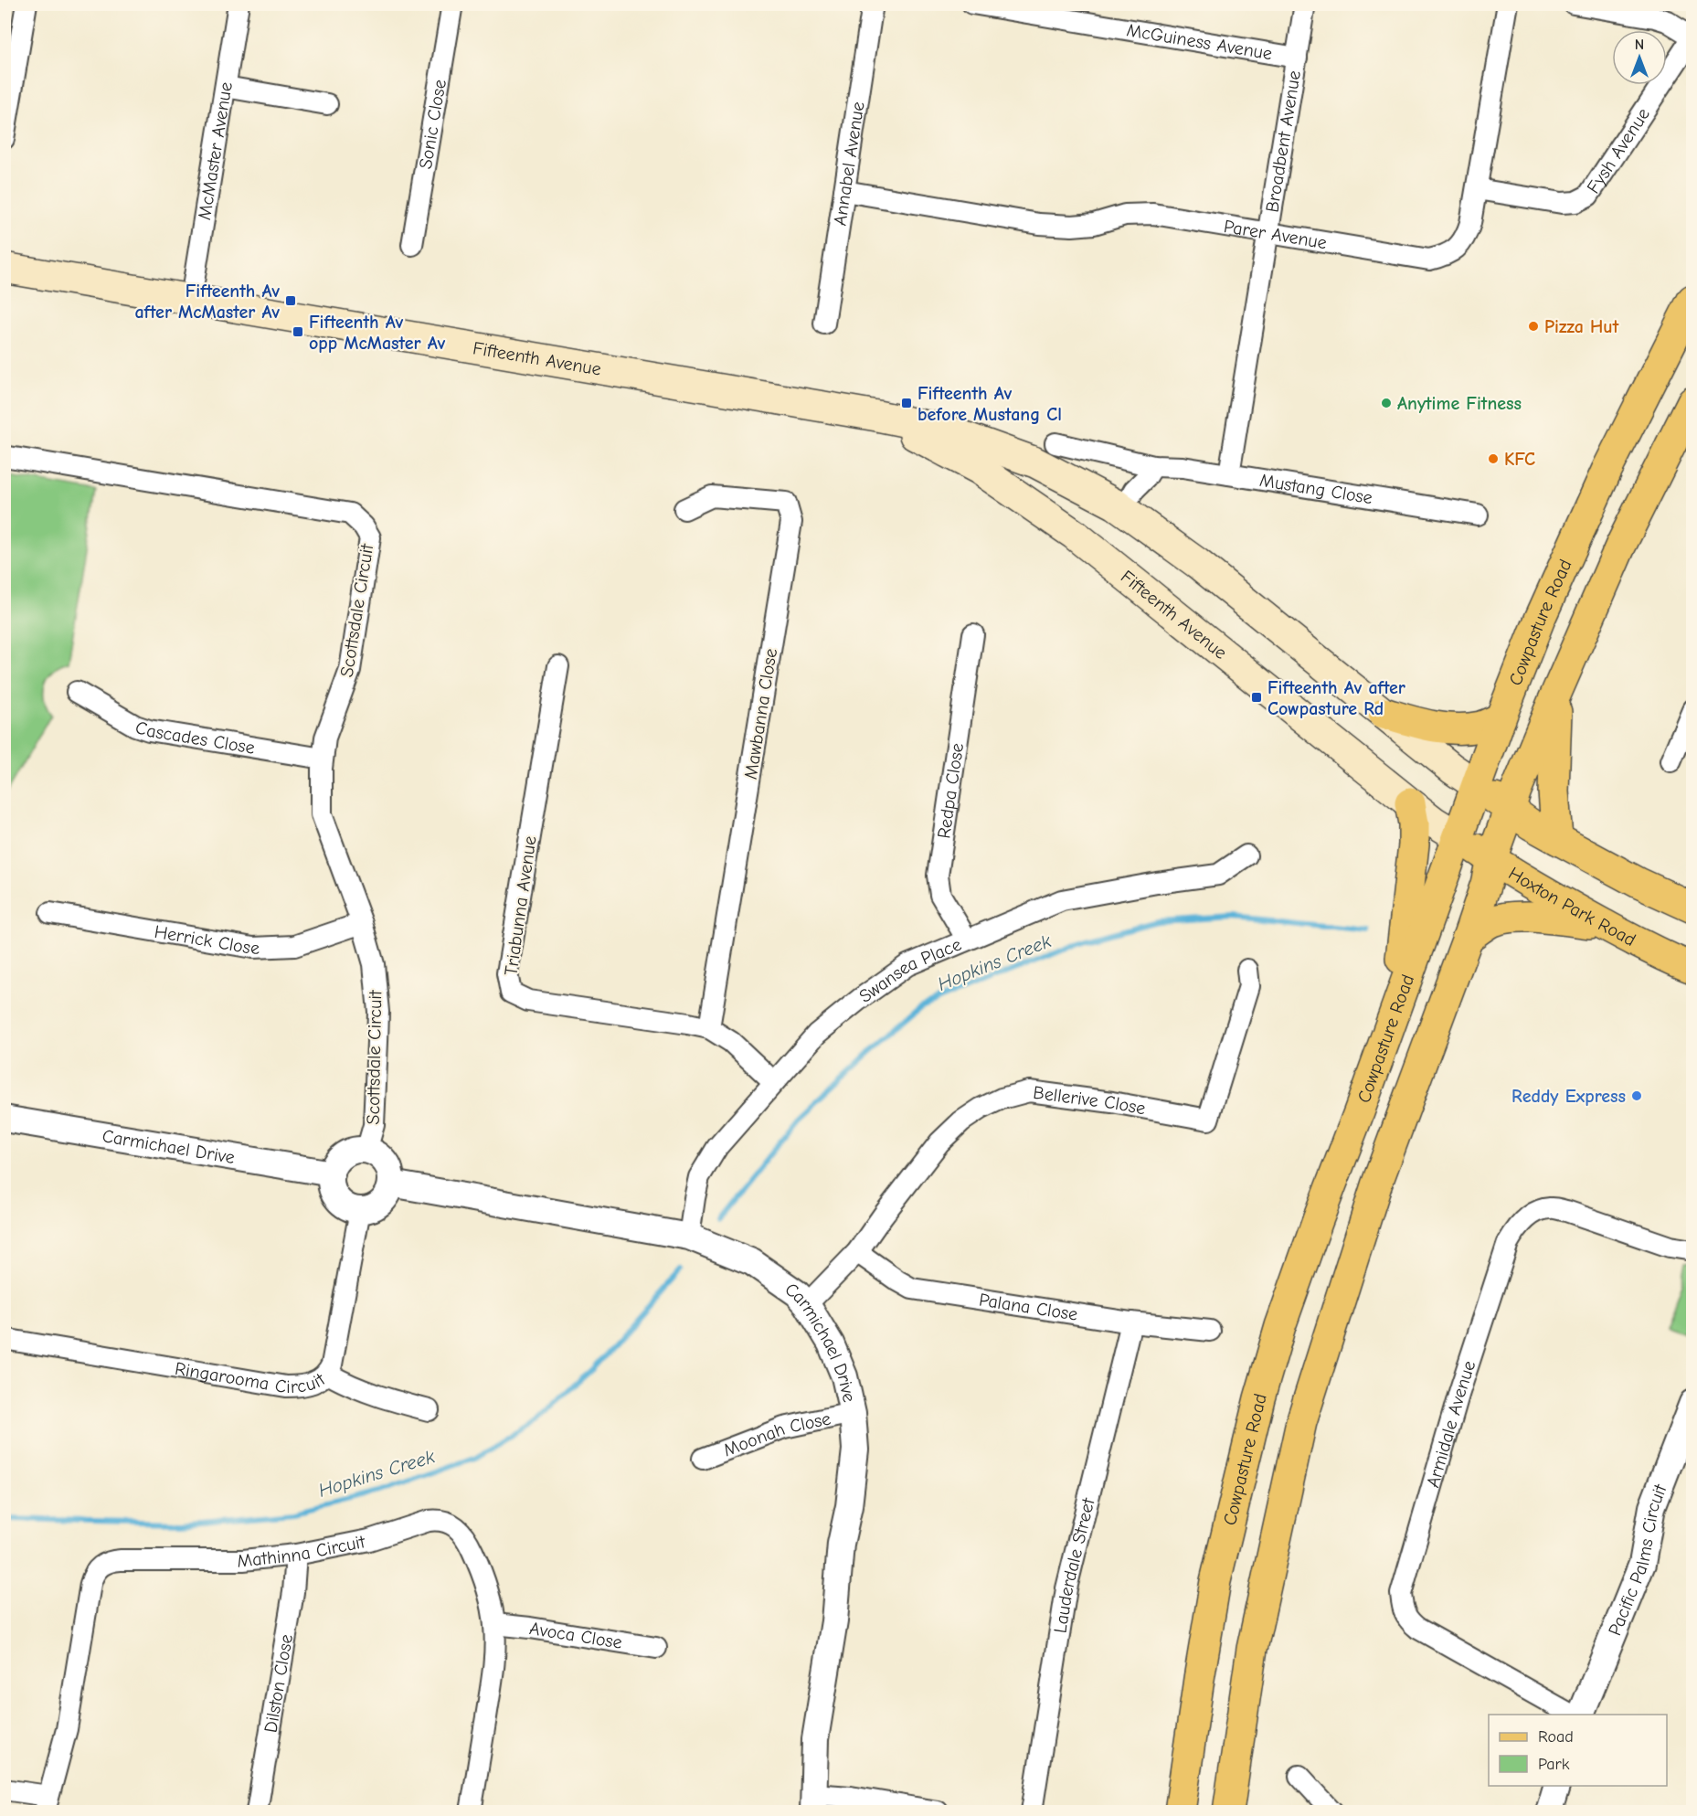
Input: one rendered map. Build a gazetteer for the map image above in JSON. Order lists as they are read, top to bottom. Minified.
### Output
{"streets":{"main road":["Fifteenth Avenue","Cowpasture Road","Hoxton Park Road"],"street":["McGuiness Avenue","Sonic Close","Broadbent Avenue","Fysh Avenue","McMaster Avenue","Annabel Avenue","Parer Avenue","Mustang Close","Scottsdale Circuit","Mawbanna Close","Cascades Close","Redpa Close","Triabunna Avenue","Herrick Close","Swansea Place","Bellerive Close","Carmichael Drive","Palana Close","Ringarooma Circuit","Armidale Avenue","Moonah Close","Mathinna Circuit","Pacific Palms Circuit","Lauderdale Street","Avoca Close","Dilston Close"]},"crossings":[["McGuiness Avenue","Broadbent Avenue"],["Broadbent Avenue","Parer Avenue"],["Broadbent Avenue","Mustang Close"],["Fysh Avenue","Parer Avenue"],["McMaster Avenue","Fifteenth Avenue"],["Annabel Avenue","Parer Avenue"],["Fifteenth Avenue","Cowpasture Road"],["Fifteenth Avenue","Hoxton Park Road"],["Scottsdale Circuit","Cascades Close"],["Scottsdale Circuit","Herrick Close"],["Scottsdale Circuit","Carmichael Drive"],["Scottsdale Circuit","Ringarooma Circuit"],["Cowpasture Road","Hoxton Park Road"],["Mawbanna Close","Triabunna Avenue"],["Redpa Close","Swansea Place"],["Triabunna Avenue","Swansea Place"],["Swansea Place","Carmichael Drive"],["Bellerive Close","Carmichael Drive"],["Bellerive Close","Palana Close"],["Carmichael Drive","Ringarooma Circuit"],["Carmichael Drive","Moonah Close"],["Palana Close","Lauderdale Street"],["Mathinna Circuit","Avoca Close"],["Mathinna Circuit","Dilston Close"]],"water":["Hopkins Creek"],"places":{"transit":["Fifteenth Av after McMaster Av","Fifteenth Av opp McMaster Av","Fifteenth Av before Mustang Cl","Fifteenth Av after Cowpasture Rd"],"other":["Pizza Hut","Anytime Fitness","KFC","Reddy Express"]},"legend":["Road","Park"],"north":"top"}
